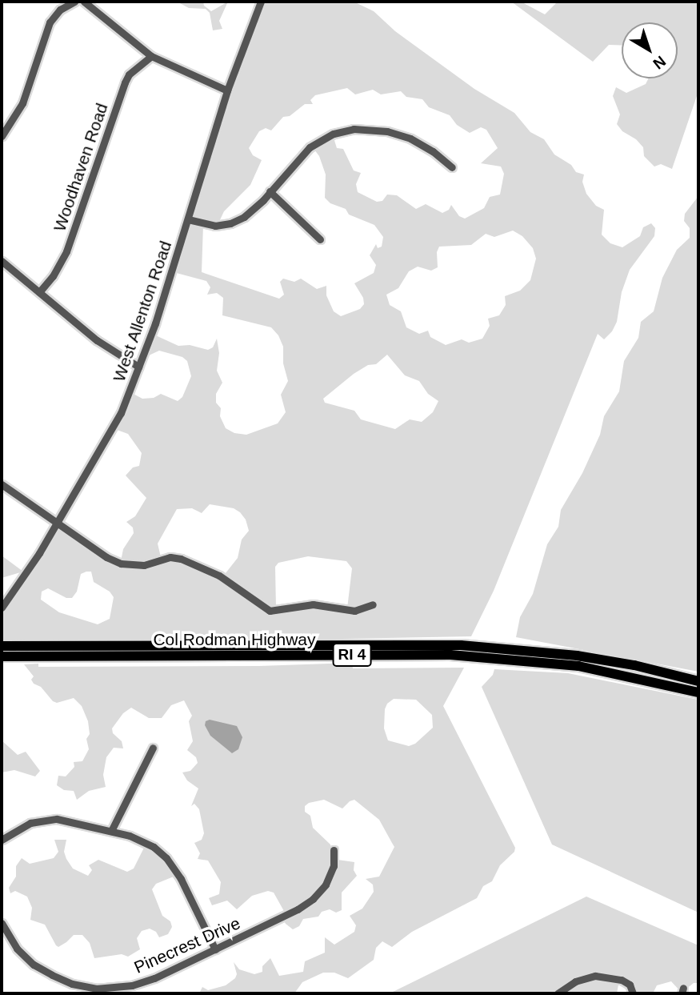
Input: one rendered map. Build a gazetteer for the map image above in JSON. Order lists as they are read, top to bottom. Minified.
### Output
{"streets":{"highway":["Col Rodman Highway","RI 4"],"street":["Woodhaven Road","West Allenton Road","Pinecrest Drive"]},"north":"bottom right"}
